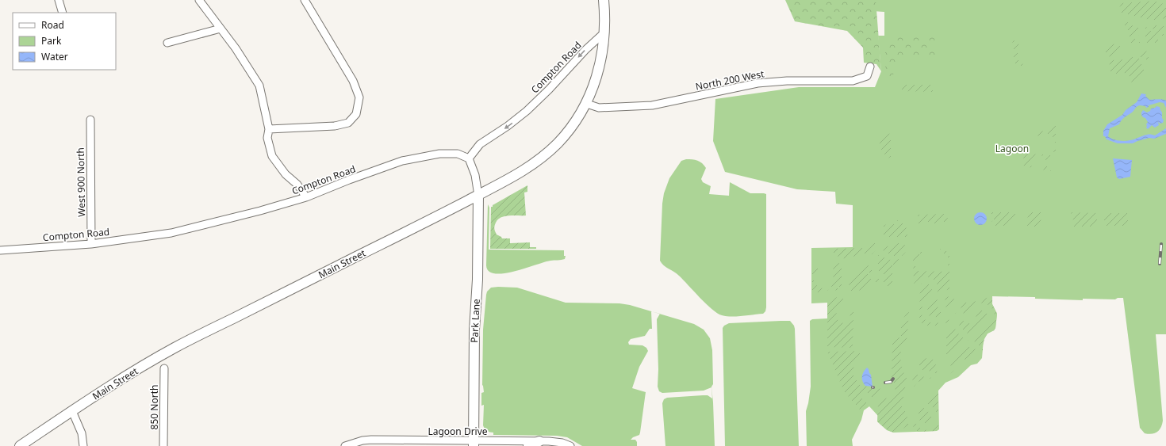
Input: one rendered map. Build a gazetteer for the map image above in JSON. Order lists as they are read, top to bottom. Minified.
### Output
{"streets":{"main road":["Main Street","Park Lane"],"street":["Compton Road","North 200 West","West 900 North","850 North","Lagoon Drive"]},"crossings":[["Compton Road","West 900 North"],["Compton Road","Main Street"],["North 200 West","Main Street"],["Main Street","Park Lane"],["Park Lane","Lagoon Drive"]],"parks":["Lagoon"],"legend":["Road","Park","Water"]}
